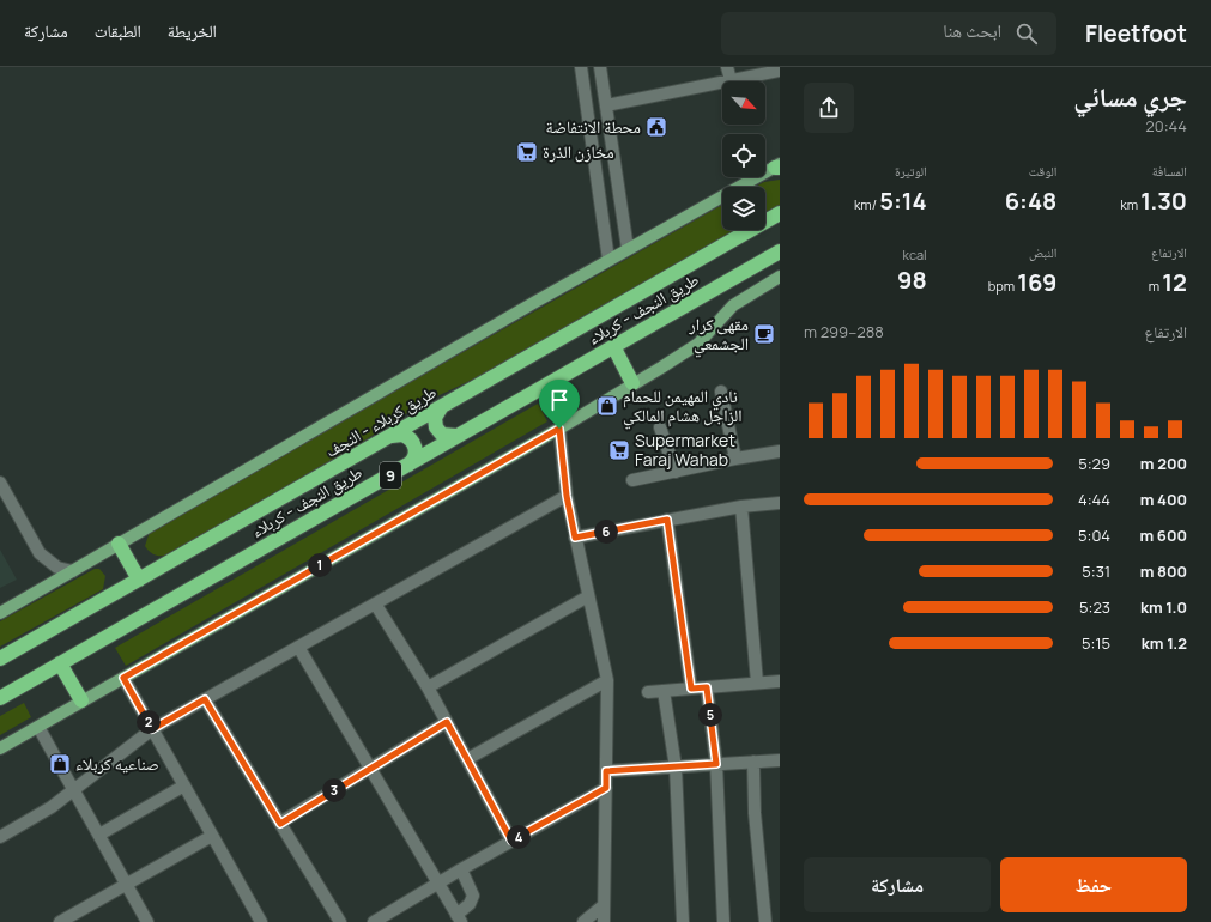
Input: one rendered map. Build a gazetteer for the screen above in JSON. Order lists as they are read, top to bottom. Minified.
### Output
{"streets":{"highway":["طريق النجف - كربلاء","طريق كربلاء - النجف","9"]},"places":{"public building":["محطة الانتفاضة"],"supermarket":["مخازن الذرة","Supermarket Faraj Wahab"],"cafe":["مقهى كرار الجشمعي"],"shop":["نادي المهيمن للحمام الزاجل هشام المالكي","صناعيه كربلاء"]},"north":"bottom right","page":{"header":"Fleetfoot","search":"ابحث هنا","nav":["الخريطة","الطبقات","مشاركة"],"heading":["جري مسائي","20:44"],"stats":[["المسافة","1.30 km"],["الوقت","6:48"],["الوتيرة","5:14 /km"],["الارتفاع","12 m"],["النبض","169 bpm"],["kcal","98"]],"chart":["الارتفاع","288–299 m"],"list":[{"name":"200 m","note":"5:29"},{"name":"400 m","note":"4:44"},{"name":"600 m","note":"5:04"},{"name":"800 m","note":"5:31"},{"name":"1.0 km","note":"5:23"},{"name":"1.2 km","note":"5:15"}],"pins":["6","1","5","2","3","4"],"buttons":["حفظ","مشاركة"]}}
